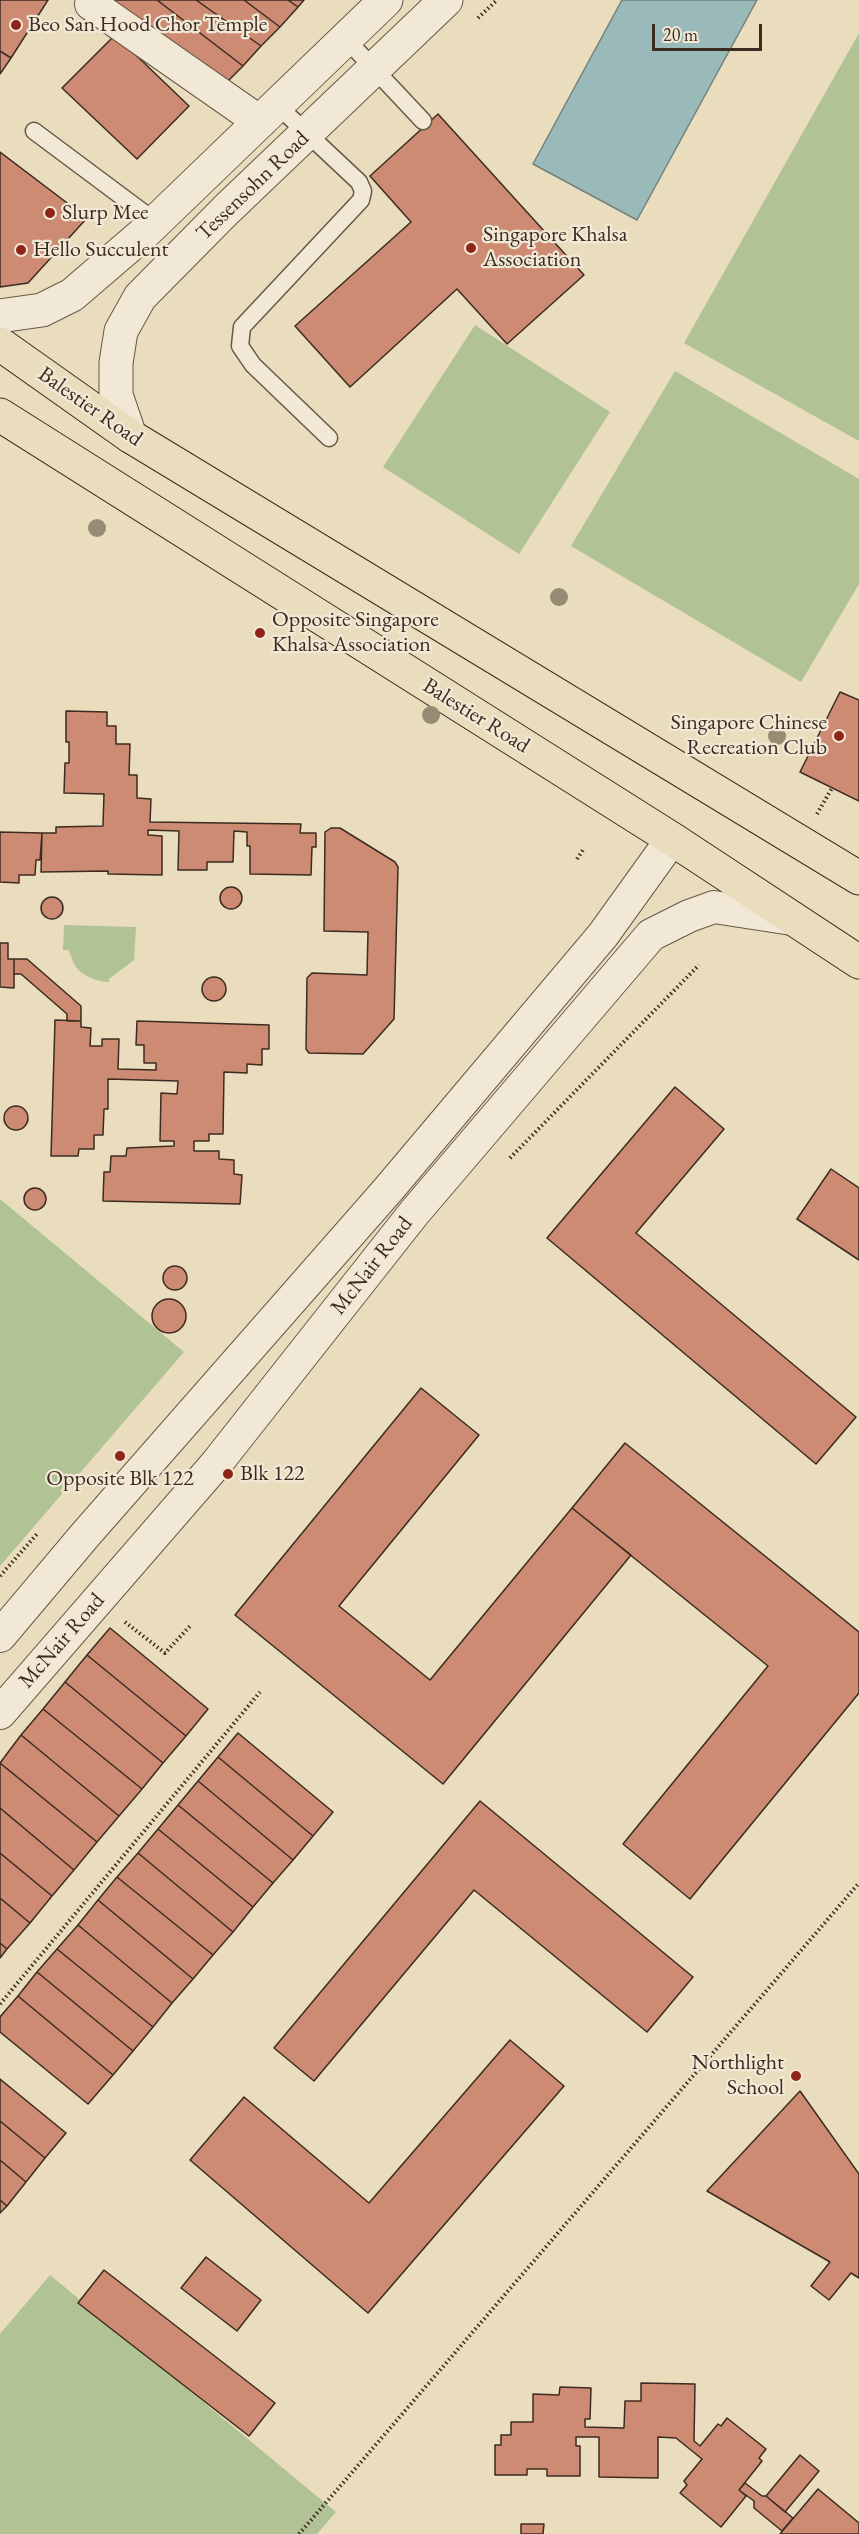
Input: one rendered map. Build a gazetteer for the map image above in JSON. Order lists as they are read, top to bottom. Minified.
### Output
{"streets":{"main road":["Balestier Road"],"street":["Tessensohn Road","McNair Road"]},"crossings":[["Tessensohn Road","Balestier Road"],["Balestier Road","McNair Road"]],"places":["Beo San Hood Chor Temple","Slurp Mee","Singapore Khalsa Association","Hello Succulent","Opposite Singapore Khalsa Association","Singapore Chinese Recreation Club","Opposite Blk 122","Blk 122","Northlight School"],"scale_bar":"20 m"}
